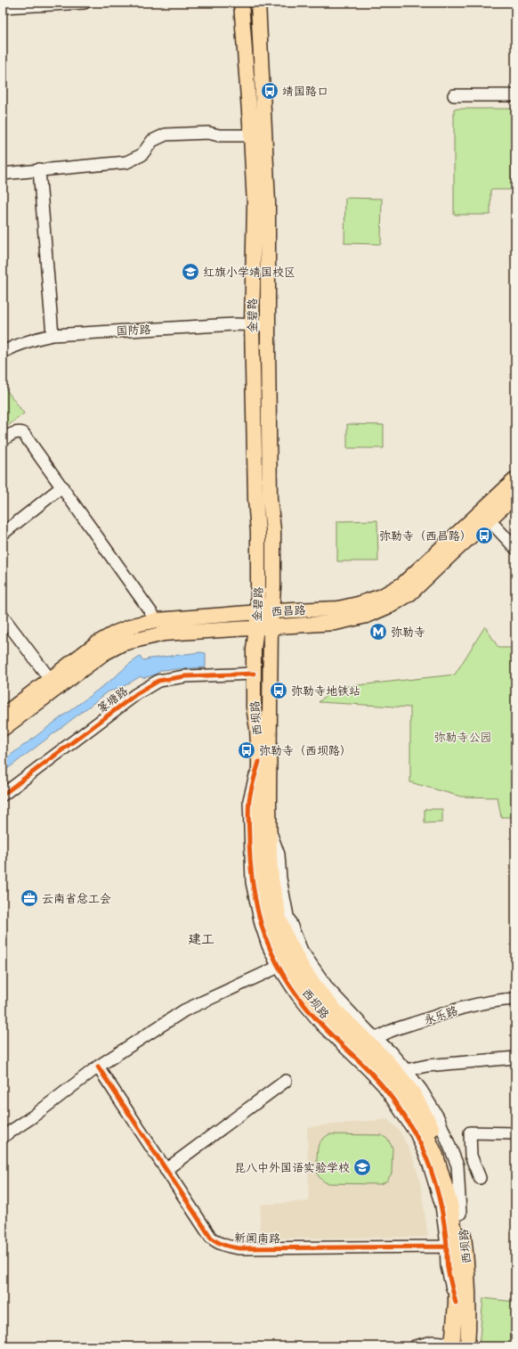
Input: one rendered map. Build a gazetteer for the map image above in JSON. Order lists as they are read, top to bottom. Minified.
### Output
{"streets":{"main road":["金碧路","西昌路","西坝路"],"street":["国防路","篆塘路","永乐路","新闻南路"]},"crossings":[["金碧路","国防路"],["金碧路","西昌路"],["金碧路","西坝路"],["西昌路","西坝路"],["篆塘路","西坝路"],["西坝路","永乐路"]],"districts":["建工"],"parks":["弥勒寺公园"],"places":{"bus stop":["靖国路口","弥勒寺（西昌路）","弥勒寺地铁站","弥勒寺（西坝路）"],"school or university":["红旗小学靖国校区","昆八中外国语实验学校"],"metro station":["弥勒寺"],"office":["云南省总工会"]}}
